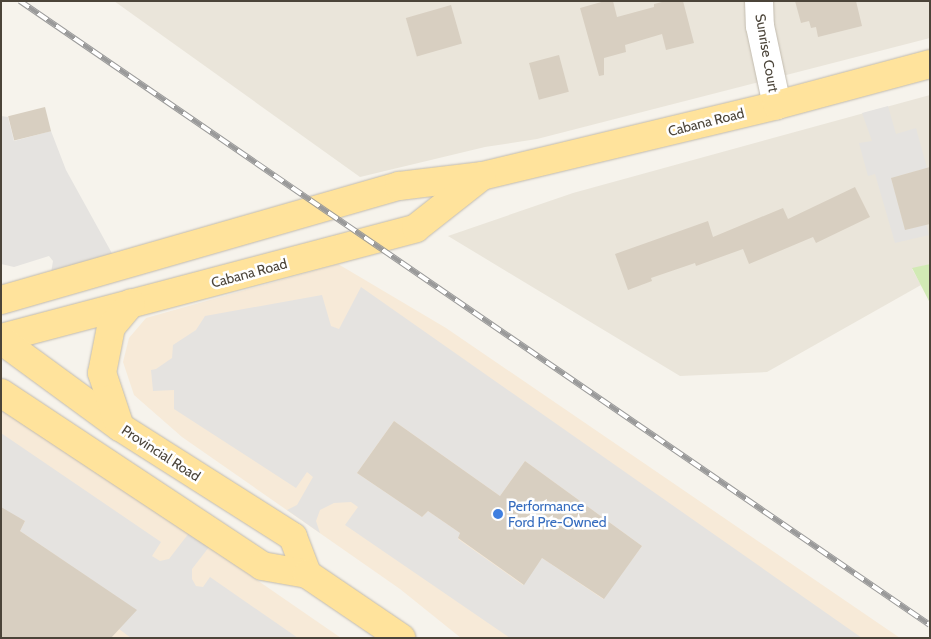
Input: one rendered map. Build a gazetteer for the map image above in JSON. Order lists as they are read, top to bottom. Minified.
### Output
{"streets":{"main road":["Cabana Road","Provincial Road"],"street":["Sunrise Court"]},"crossings":[["Sunrise Court","Cabana Road"],["Cabana Road","Provincial Road"]],"places":["Performance Ford Pre-Owned"]}
